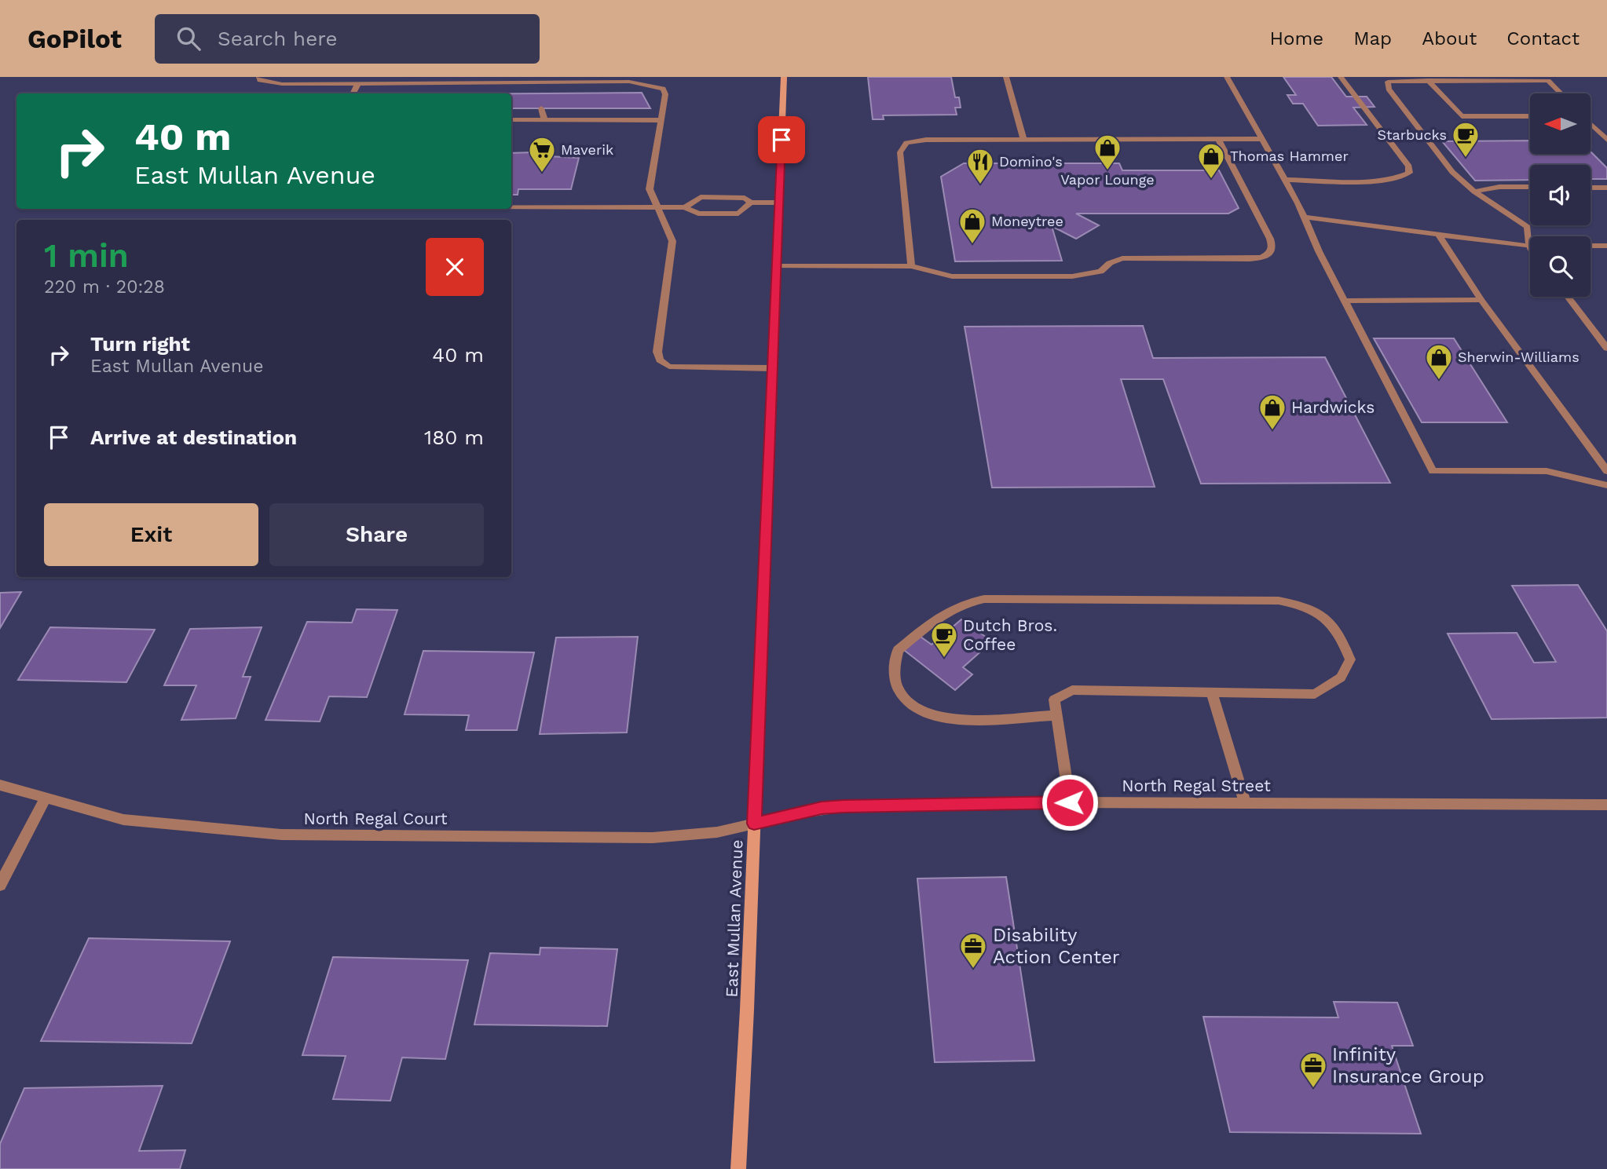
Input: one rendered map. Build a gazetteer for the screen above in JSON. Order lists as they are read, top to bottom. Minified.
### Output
{"streets":{"main road":["East Mullan Avenue"],"street":["North Regal Street","North Regal Court"]},"crossings":[["North Regal Street","North Regal Court"],["North Regal Street","East Mullan Avenue"],["North Regal Court","East Mullan Avenue"]],"places":{"cafe":["Starbucks","Dutch Bros. Coffee"],"shop":["Vapor Lounge","Thomas Hammer","Moneytree","Sherwin-Williams","Hardwicks"],"supermarket":["Maverik"],"restaurant":["Domino's"],"office":["Disability Action Center","Infinity Insurance Group"]},"north":"left","page":{"header":"GoPilot","search":"Search here","nav":["Home","Map","About","Contact"],"turn":["40 m","East Mullan Avenue"],"heading":["1 min","220 m · 20:28"],"list":[{"name":"Turn right","note":"East Mullan Avenue","value":"40 m"},{"name":"Arrive at destination","value":"180 m"}],"buttons":["Exit","Share"]}}
